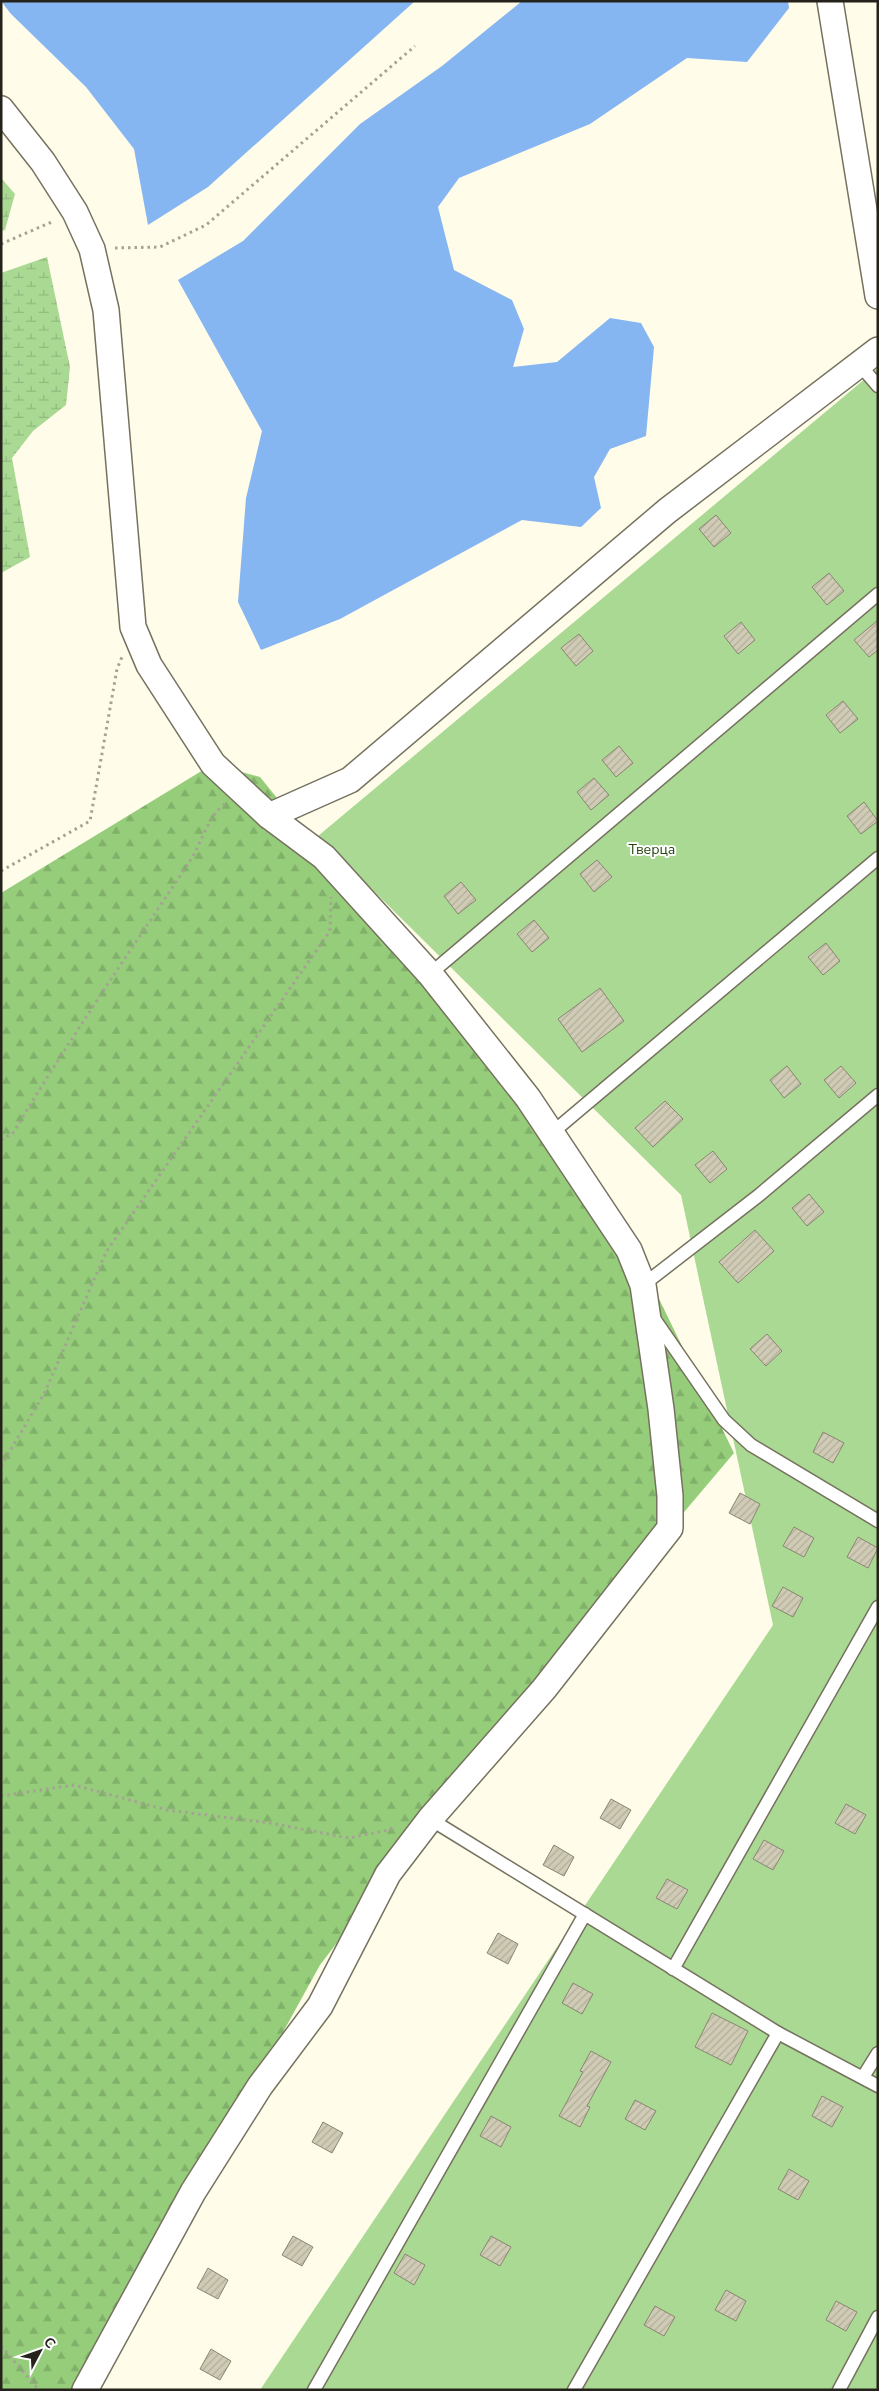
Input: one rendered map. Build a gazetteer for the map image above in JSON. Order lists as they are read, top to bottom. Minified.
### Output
{"parks":["Тверца"],"north":"top right"}
